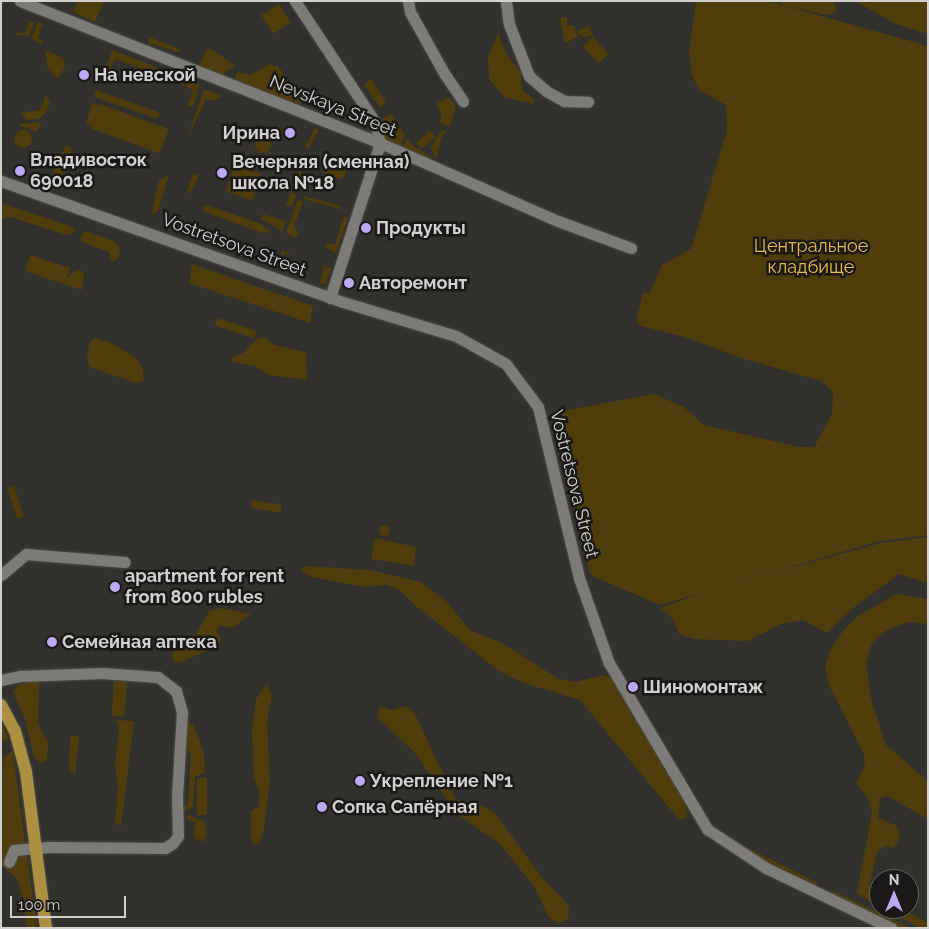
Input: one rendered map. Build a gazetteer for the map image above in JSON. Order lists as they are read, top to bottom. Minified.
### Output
{"streets":{"street":["Nevskaya Street","Vostretsova Street"]},"parks":["Центральное кладбище"],"places":["На невской","Ирина","Владивосток 690018","Вечерняя (сменная) школа №18","Продукты","Авторемонт","apartment for rent from 800 rubles","Семейная аптека","Шиномонтаж","Укрепление №1","Сопка Сапёрная"],"scale_bar":"100 m","north":"top"}
